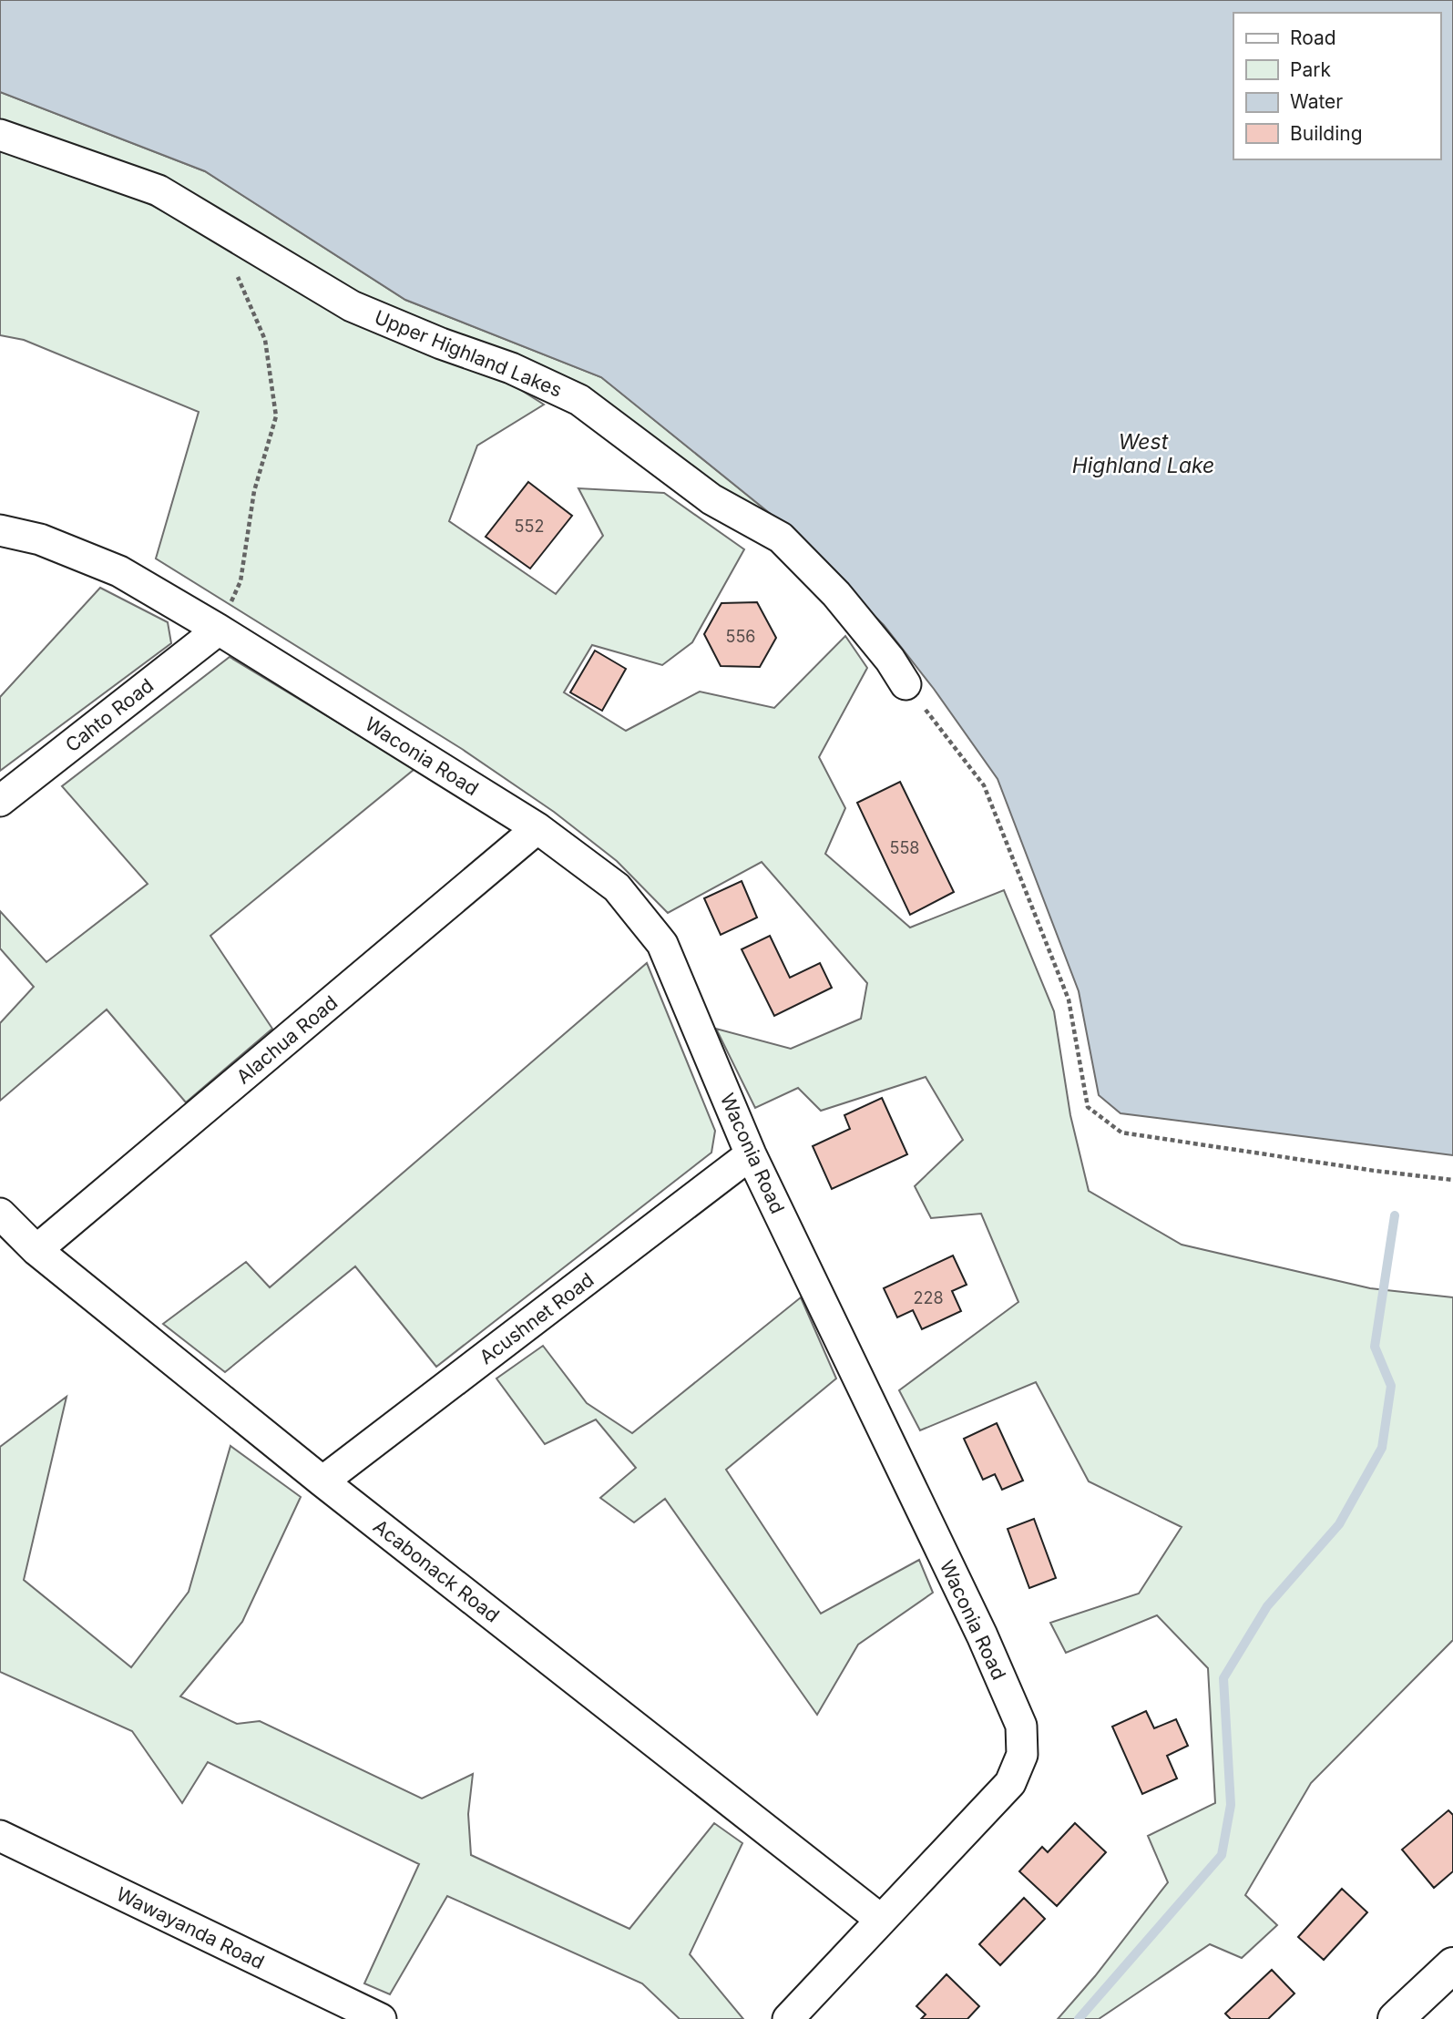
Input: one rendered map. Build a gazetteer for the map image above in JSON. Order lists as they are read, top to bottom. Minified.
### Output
{"streets":{"street":["Upper Highland Lakes","Cahto Road","Waconia Road","Alachua Road","Acushnet Road","Acabonack Road","Wawayanda Road"]},"crossings":[["Cahto Road","Waconia Road"],["Waconia Road","Alachua Road"],["Waconia Road","Acushnet Road"],["Waconia Road","Acabonack Road"],["Alachua Road","Acabonack Road"],["Acushnet Road","Acabonack Road"]],"water":["West Highland Lake"],"house_numbers":["552","556","558","228"],"legend":["Road","Park","Water","Building"]}
